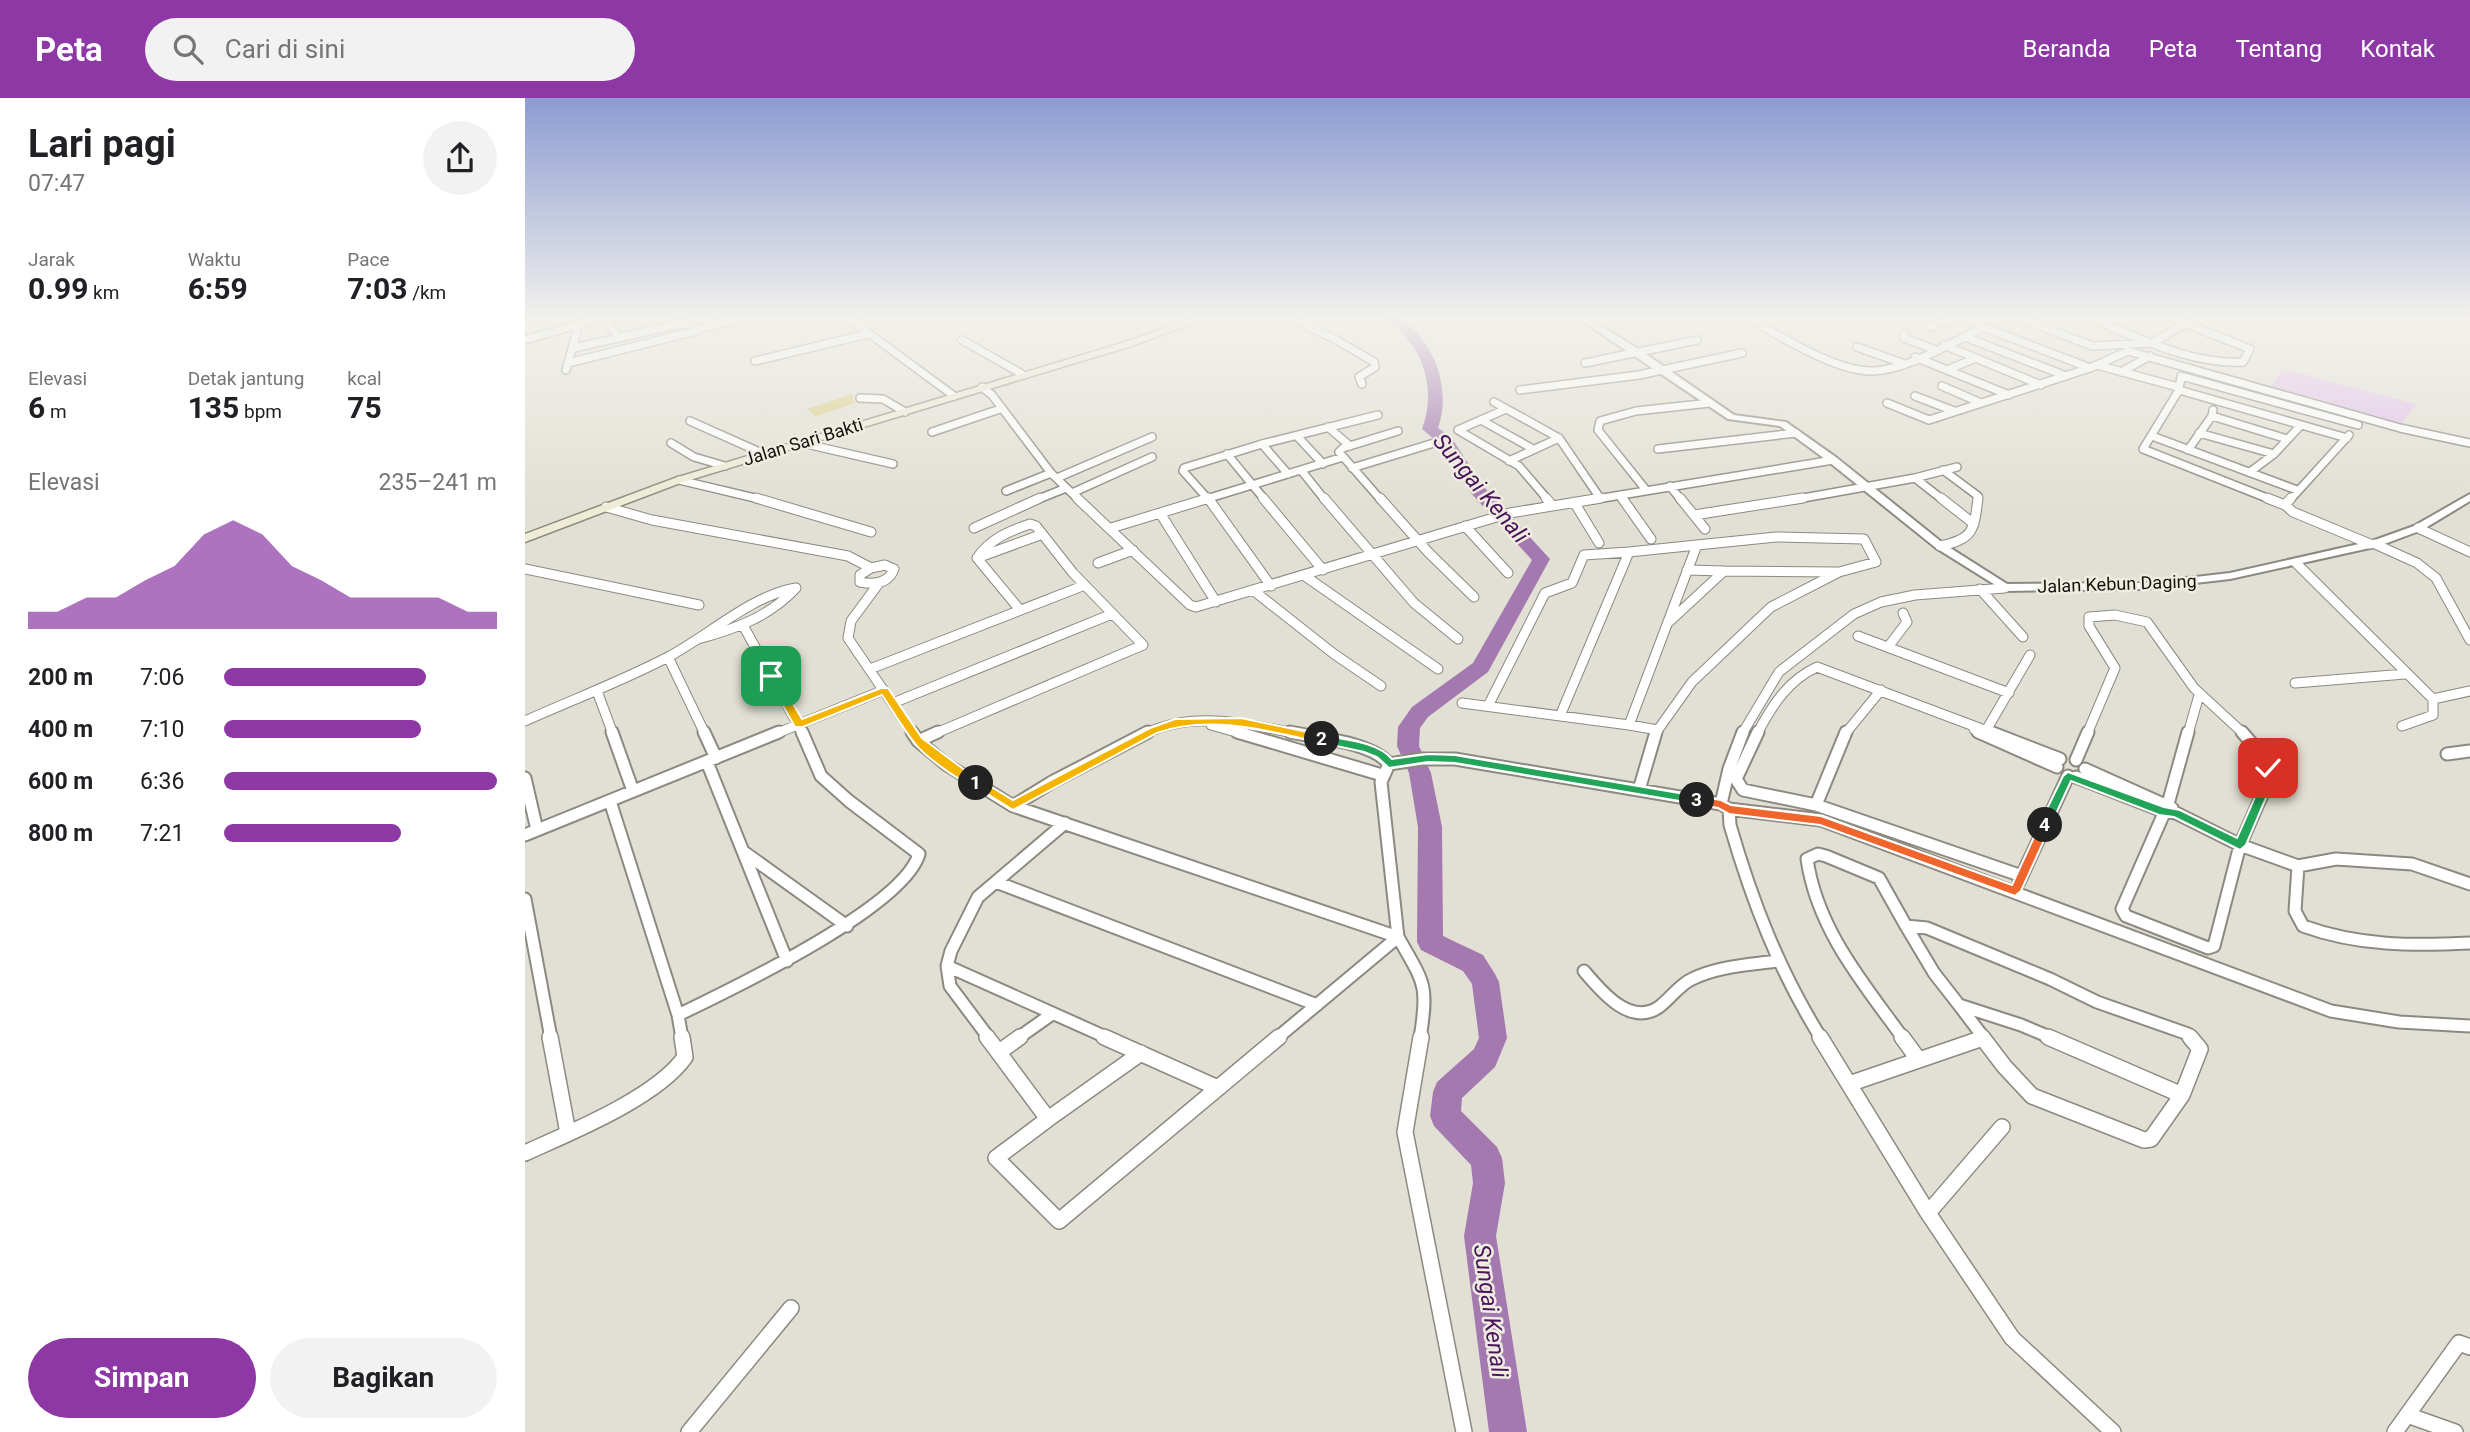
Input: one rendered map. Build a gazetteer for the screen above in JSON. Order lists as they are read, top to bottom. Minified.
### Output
{"streets":{"main road":["Jalan Sari Bakti"],"street":["Jalan Kebun Daging"]},"water":["Sungai Kenali"],"page":{"header":"Peta","search":"Cari di sini","nav":["Beranda","Peta","Tentang","Kontak"],"heading":["Lari pagi","07:47"],"stats":[["Jarak","0.99 km"],["Waktu","6:59"],["Pace","7:03 /km"],["Elevasi","6 m"],["Detak jantung","135 bpm"],["kcal","75"]],"chart":["Elevasi","235–241 m"],"list":[{"name":"200 m","note":"7:06"},{"name":"400 m","note":"7:10"},{"name":"600 m","note":"6:36"},{"name":"800 m","note":"7:21"}],"pins":["2","1","3","4"],"buttons":["Simpan","Bagikan"]}}
